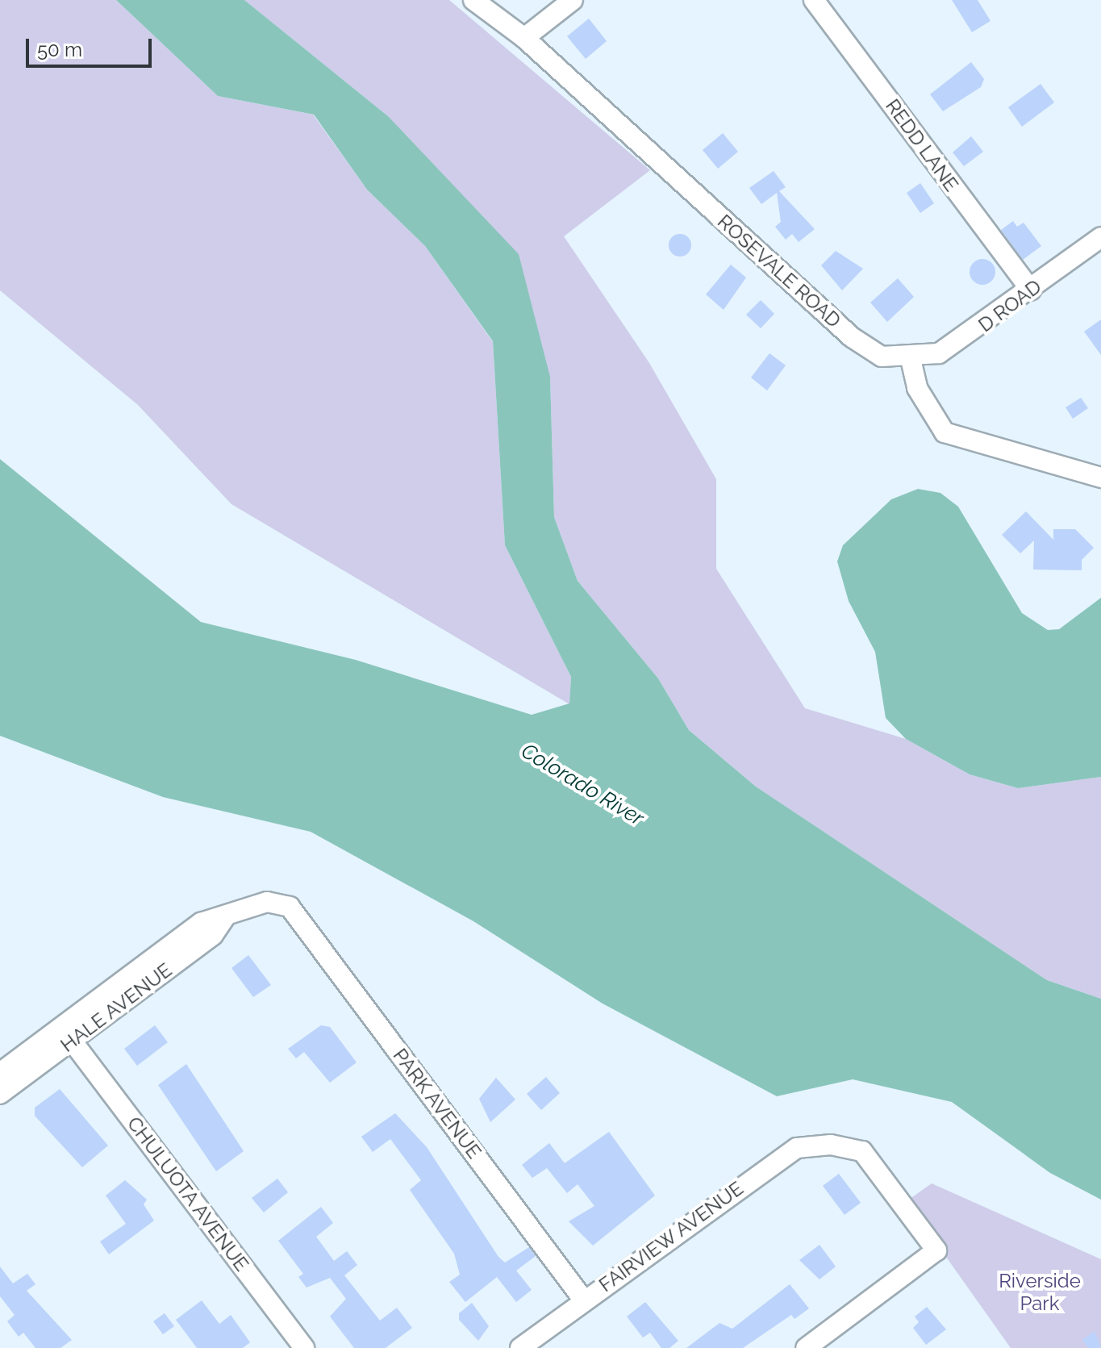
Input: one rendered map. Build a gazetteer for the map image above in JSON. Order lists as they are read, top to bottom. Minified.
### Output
{"streets":{"street":["REDD LANE","ROSEVALE ROAD","D ROAD","HALE AVENUE","PARK AVENUE","CHULUOTA AVENUE","FAIRVIEW AVENUE"]},"crossings":[["REDD LANE","D ROAD"],["ROSEVALE ROAD","D ROAD"],["HALE AVENUE","PARK AVENUE"],["HALE AVENUE","CHULUOTA AVENUE"],["PARK AVENUE","FAIRVIEW AVENUE"]],"water":["Colorado River"],"parks":["Riverside Park"],"scale_bar":"50 m"}
